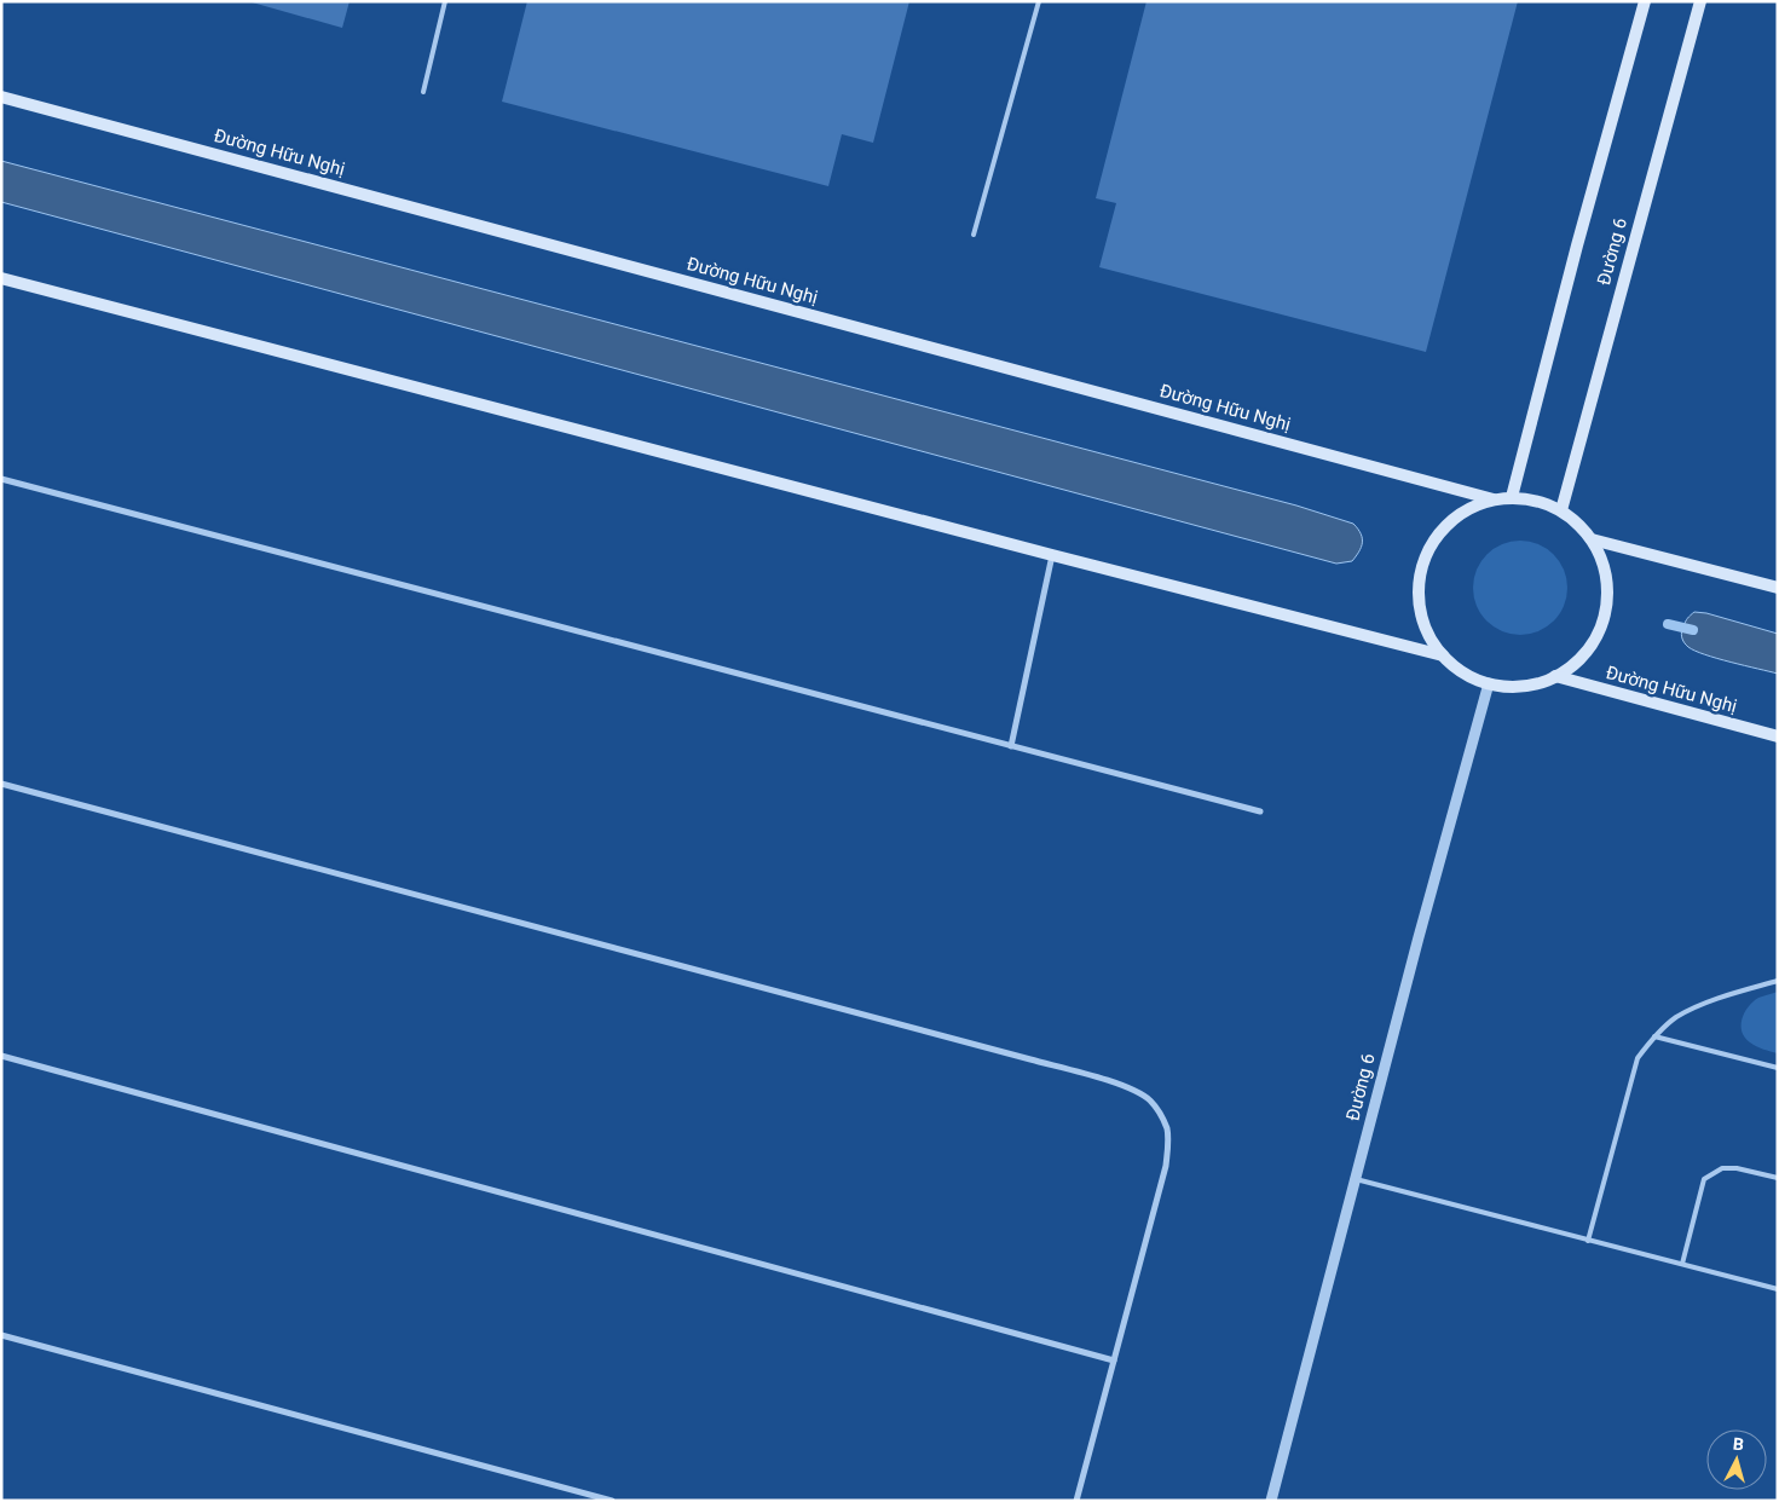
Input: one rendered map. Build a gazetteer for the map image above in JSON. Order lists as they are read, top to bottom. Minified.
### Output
{"streets":{"main road":["Đường Hữu Nghị","Đường 6"]},"crossings":[["Đường Hữu Nghị","Đường 6"]],"north":"top"}
